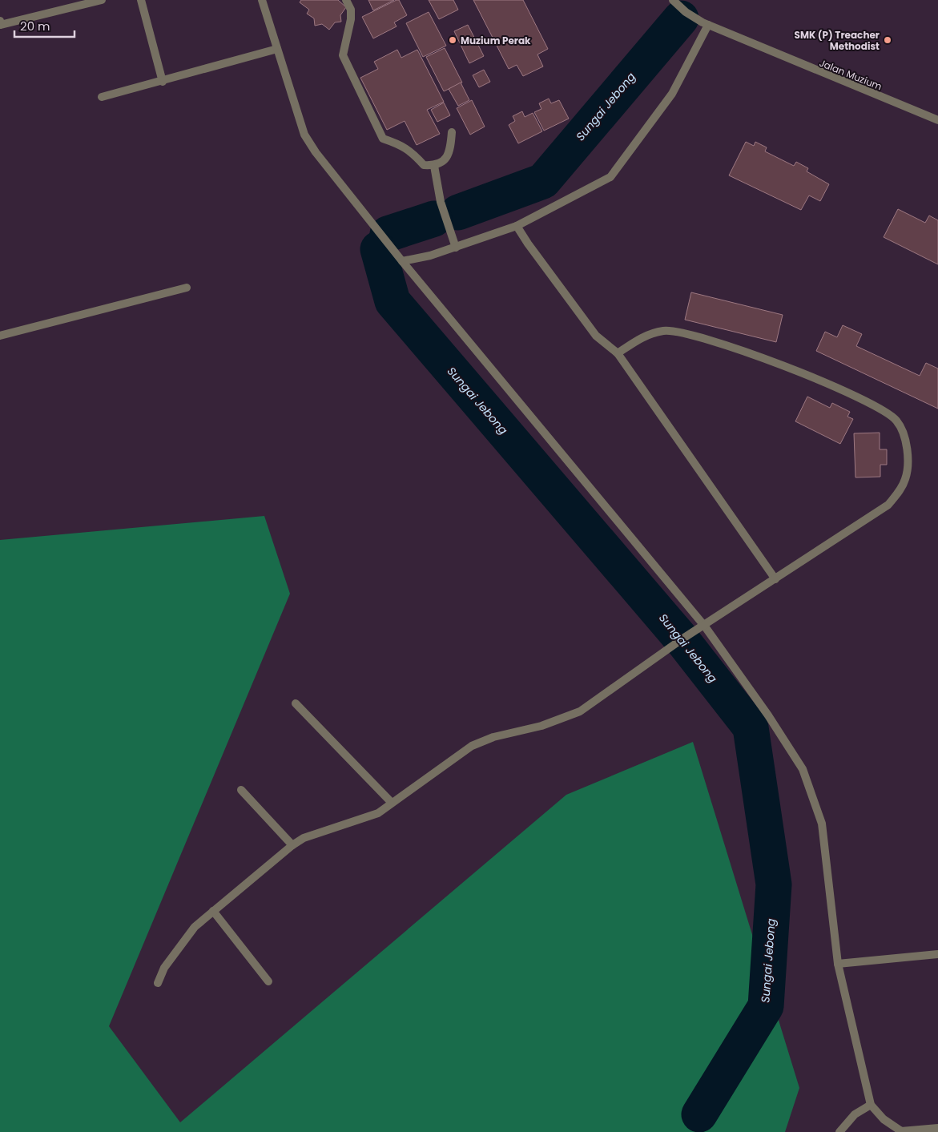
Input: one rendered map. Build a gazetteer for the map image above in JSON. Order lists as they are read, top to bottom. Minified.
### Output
{"streets":{"street":["Jalan Muzium"]},"water":["Sungai Jebong"],"places":["Muzium Perak","SMK (P) Treacher Methodist"],"scale_bar":"20 m"}
